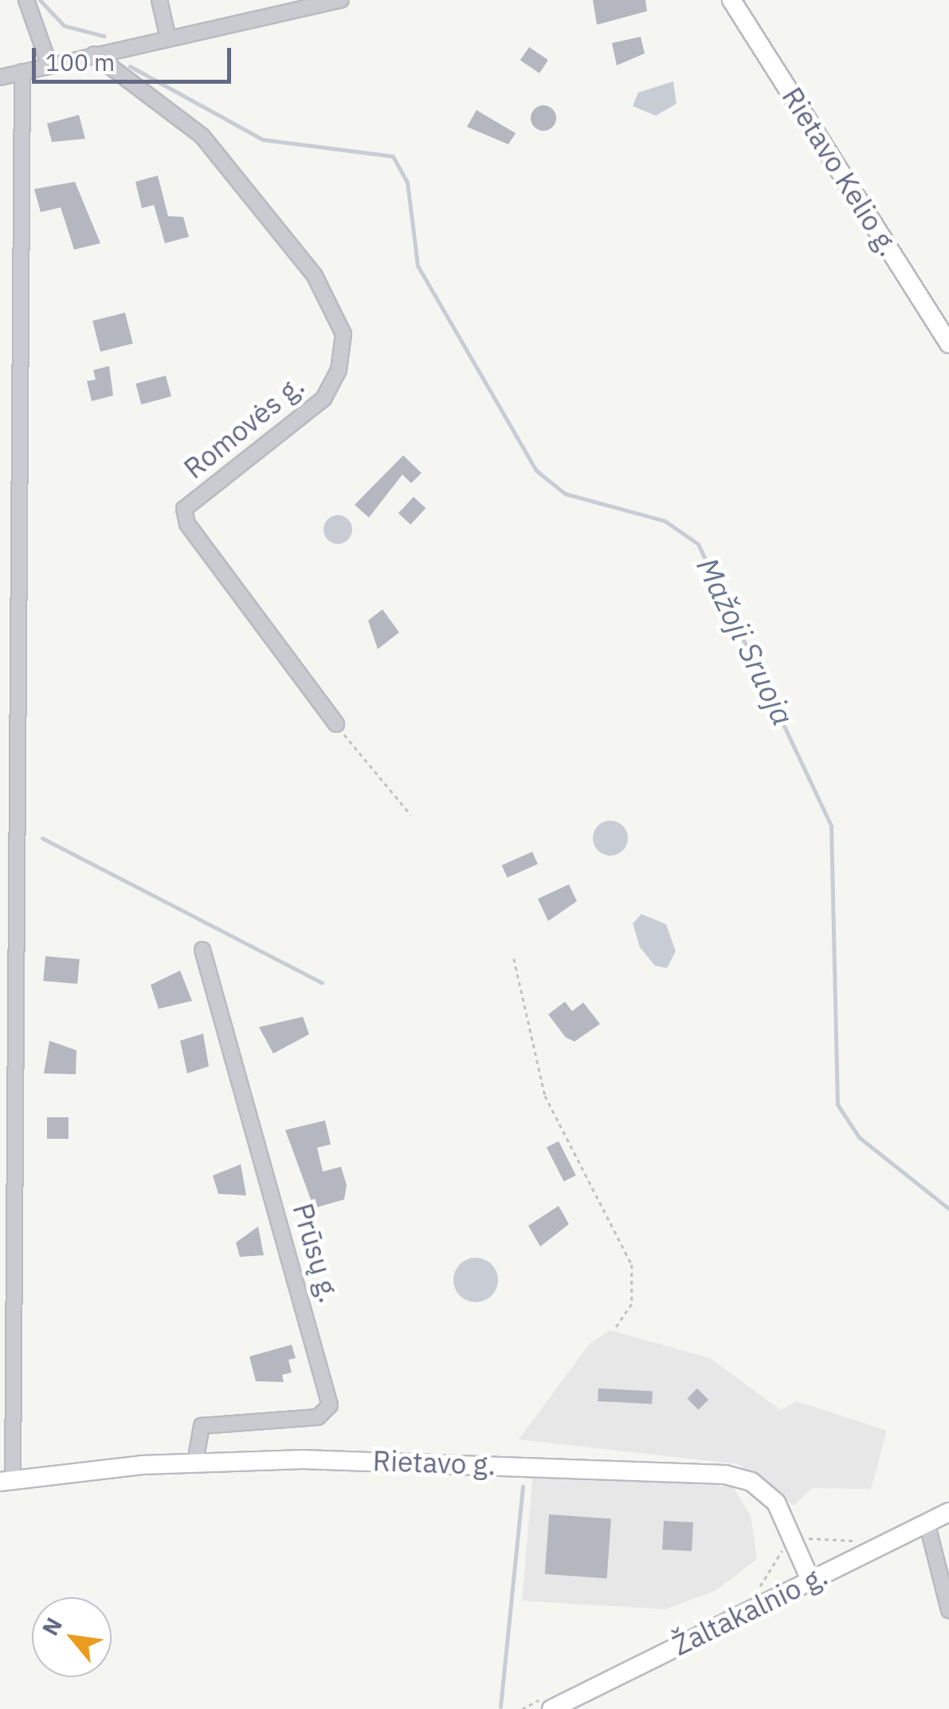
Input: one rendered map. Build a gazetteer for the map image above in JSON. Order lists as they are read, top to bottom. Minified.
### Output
{"streets":{"main road":["Rietavo Kelio g.","Rietavo g.","Žaltakalnio g."],"street":["Romovės g.","Prūsų g."]},"crossings":[["Prūsų g.","Rietavo g."],["Rietavo g.","Žaltakalnio g."]],"water":["Mažoji Sruoja"],"scale_bar":"100 m","north":"top left"}
